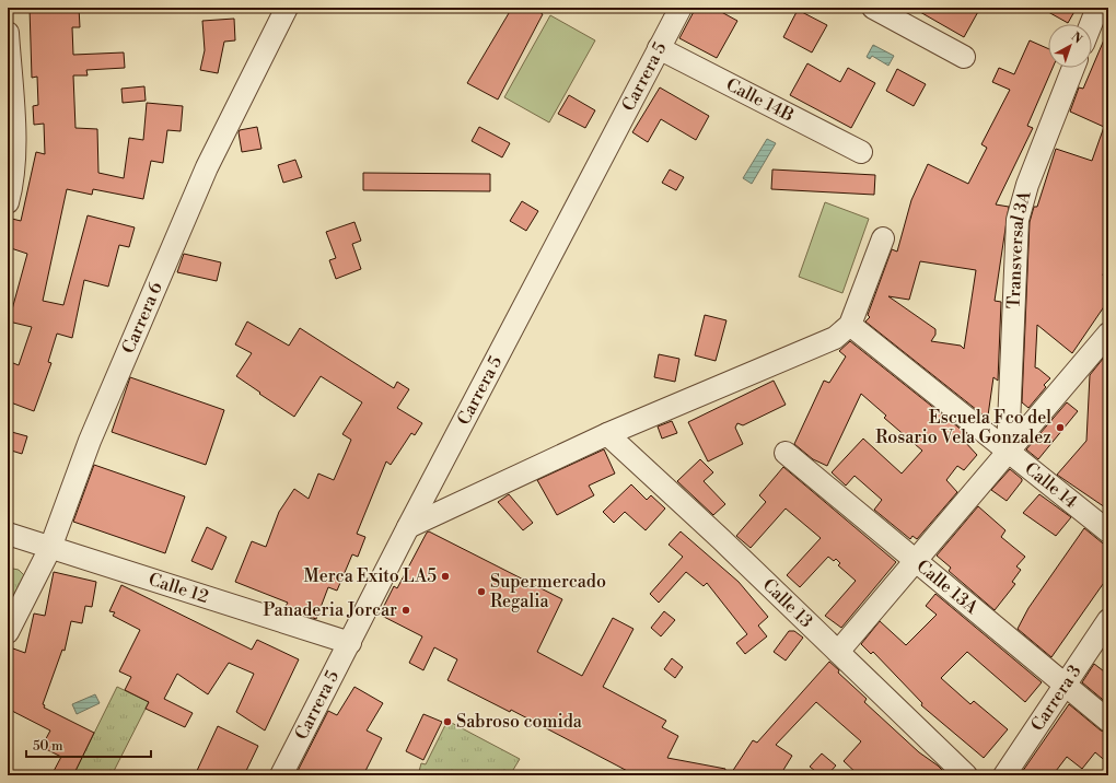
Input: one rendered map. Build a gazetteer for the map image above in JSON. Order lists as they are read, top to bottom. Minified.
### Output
{"streets":{"street":["Carrera 5","Calle 14B","Transversal 3A","Carrera 6","Calle 14","Calle 13A","Calle 12","Calle 13","Carrera 3"]},"crossings":[["Carrera 5","Calle 14B"],["Carrera 5","Calle 12"],["Transversal 3A","Calle 14"],["Carrera 6","Calle 12"],["Calle 13A","Carrera 3"]],"places":["Escuela Fco del Rosario Vela Gonzalez","Merca Exito LA5","Supermercado Regalia","Panaderia Jorcar","Sabroso comida"],"scale_bar":"50 m","north":"top right"}
